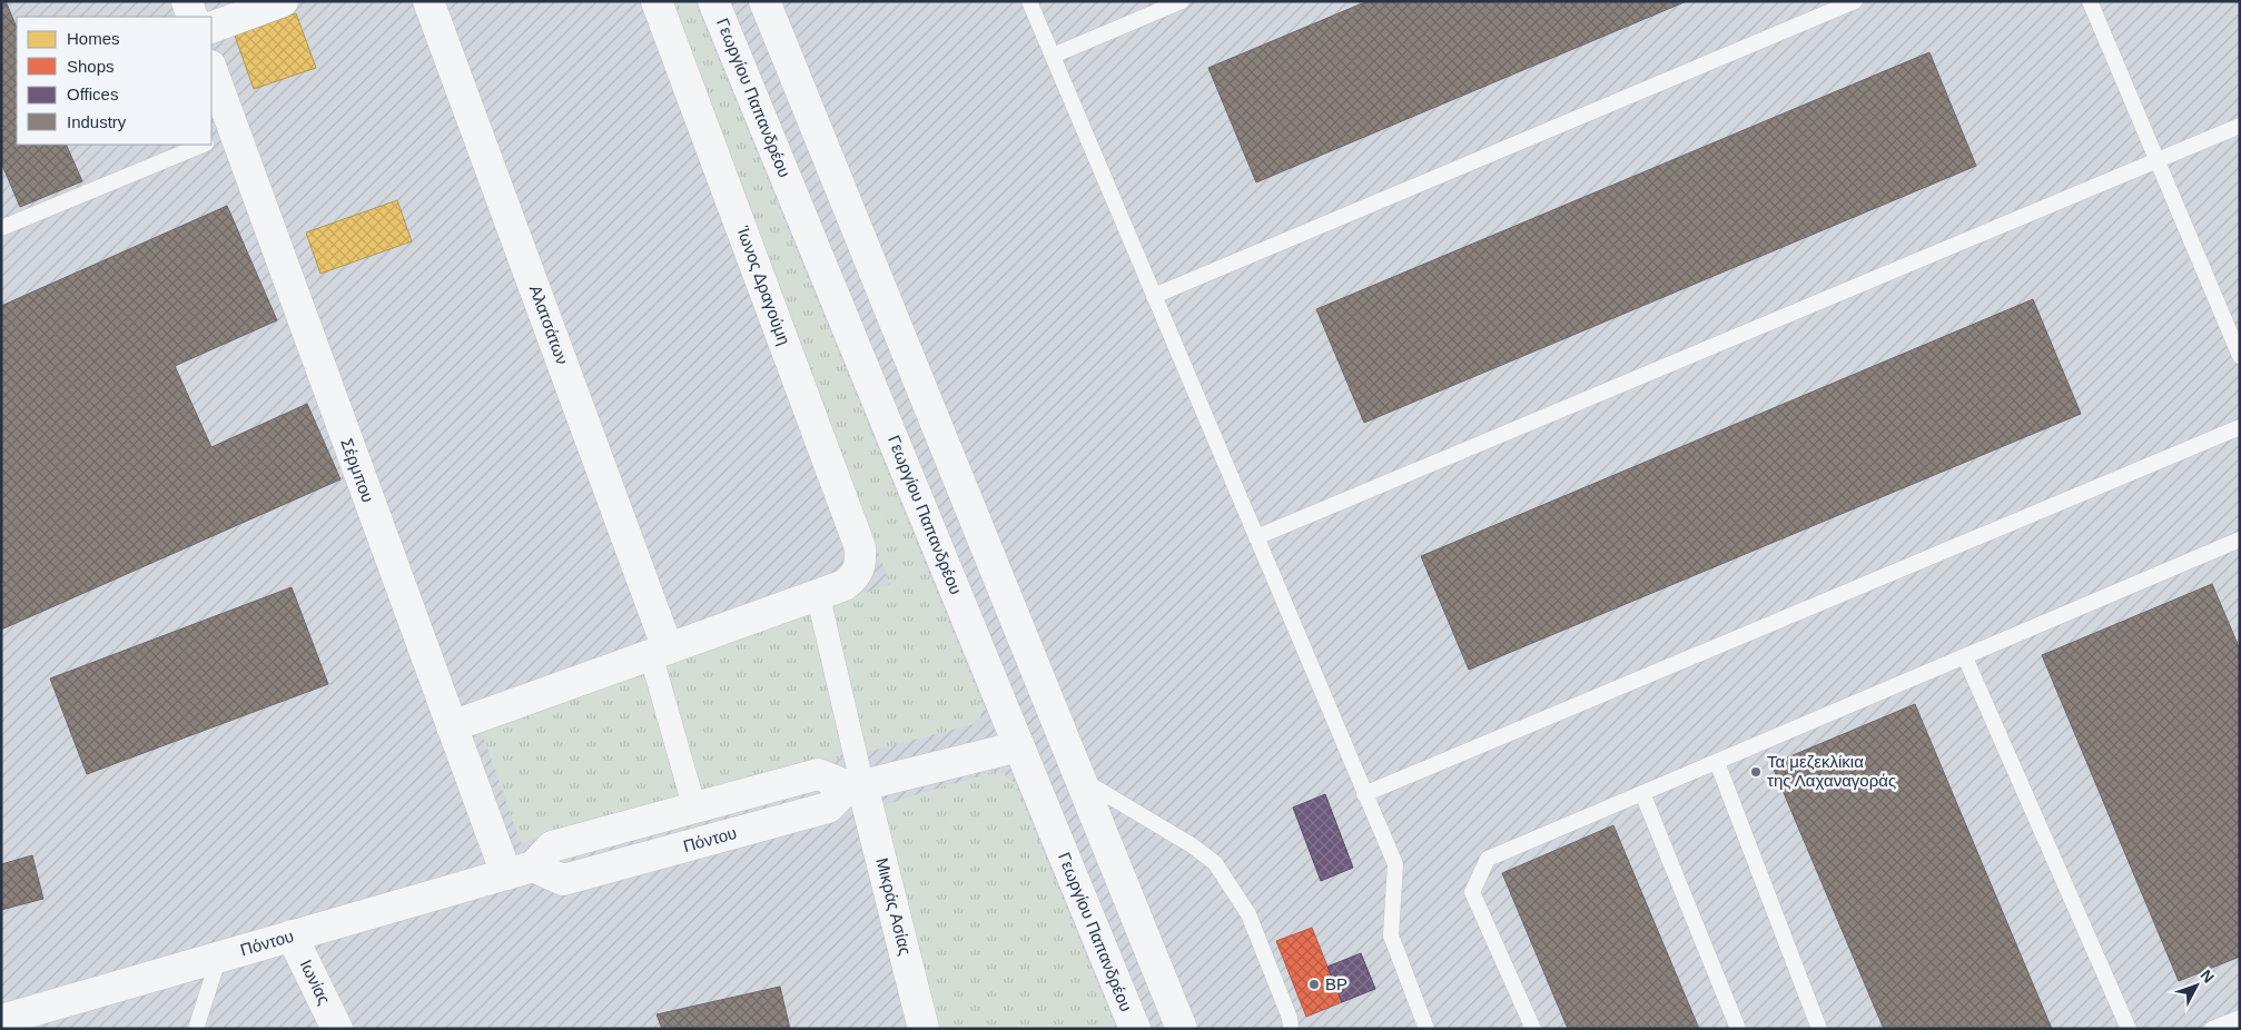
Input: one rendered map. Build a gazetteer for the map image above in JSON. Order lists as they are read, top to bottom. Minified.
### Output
{"streets":{"street":["Γεωργίου Παπανδρέου","Ίωνος Δραγούμη","Αλατσάτων","Σέρμπου","Πόντου","Μικράς Ασίας","Ιωνίας"]},"crossings":[["Σέρμπου","Πόντου"],["Πόντου","Μικράς Ασίας"],["Πόντου","Ιωνίας"]],"places":["Τα μεζεκλίκια της Λαχαναγοράς","BP"],"legend":["Homes","Shops","Offices","Industry"],"north":"top right"}
